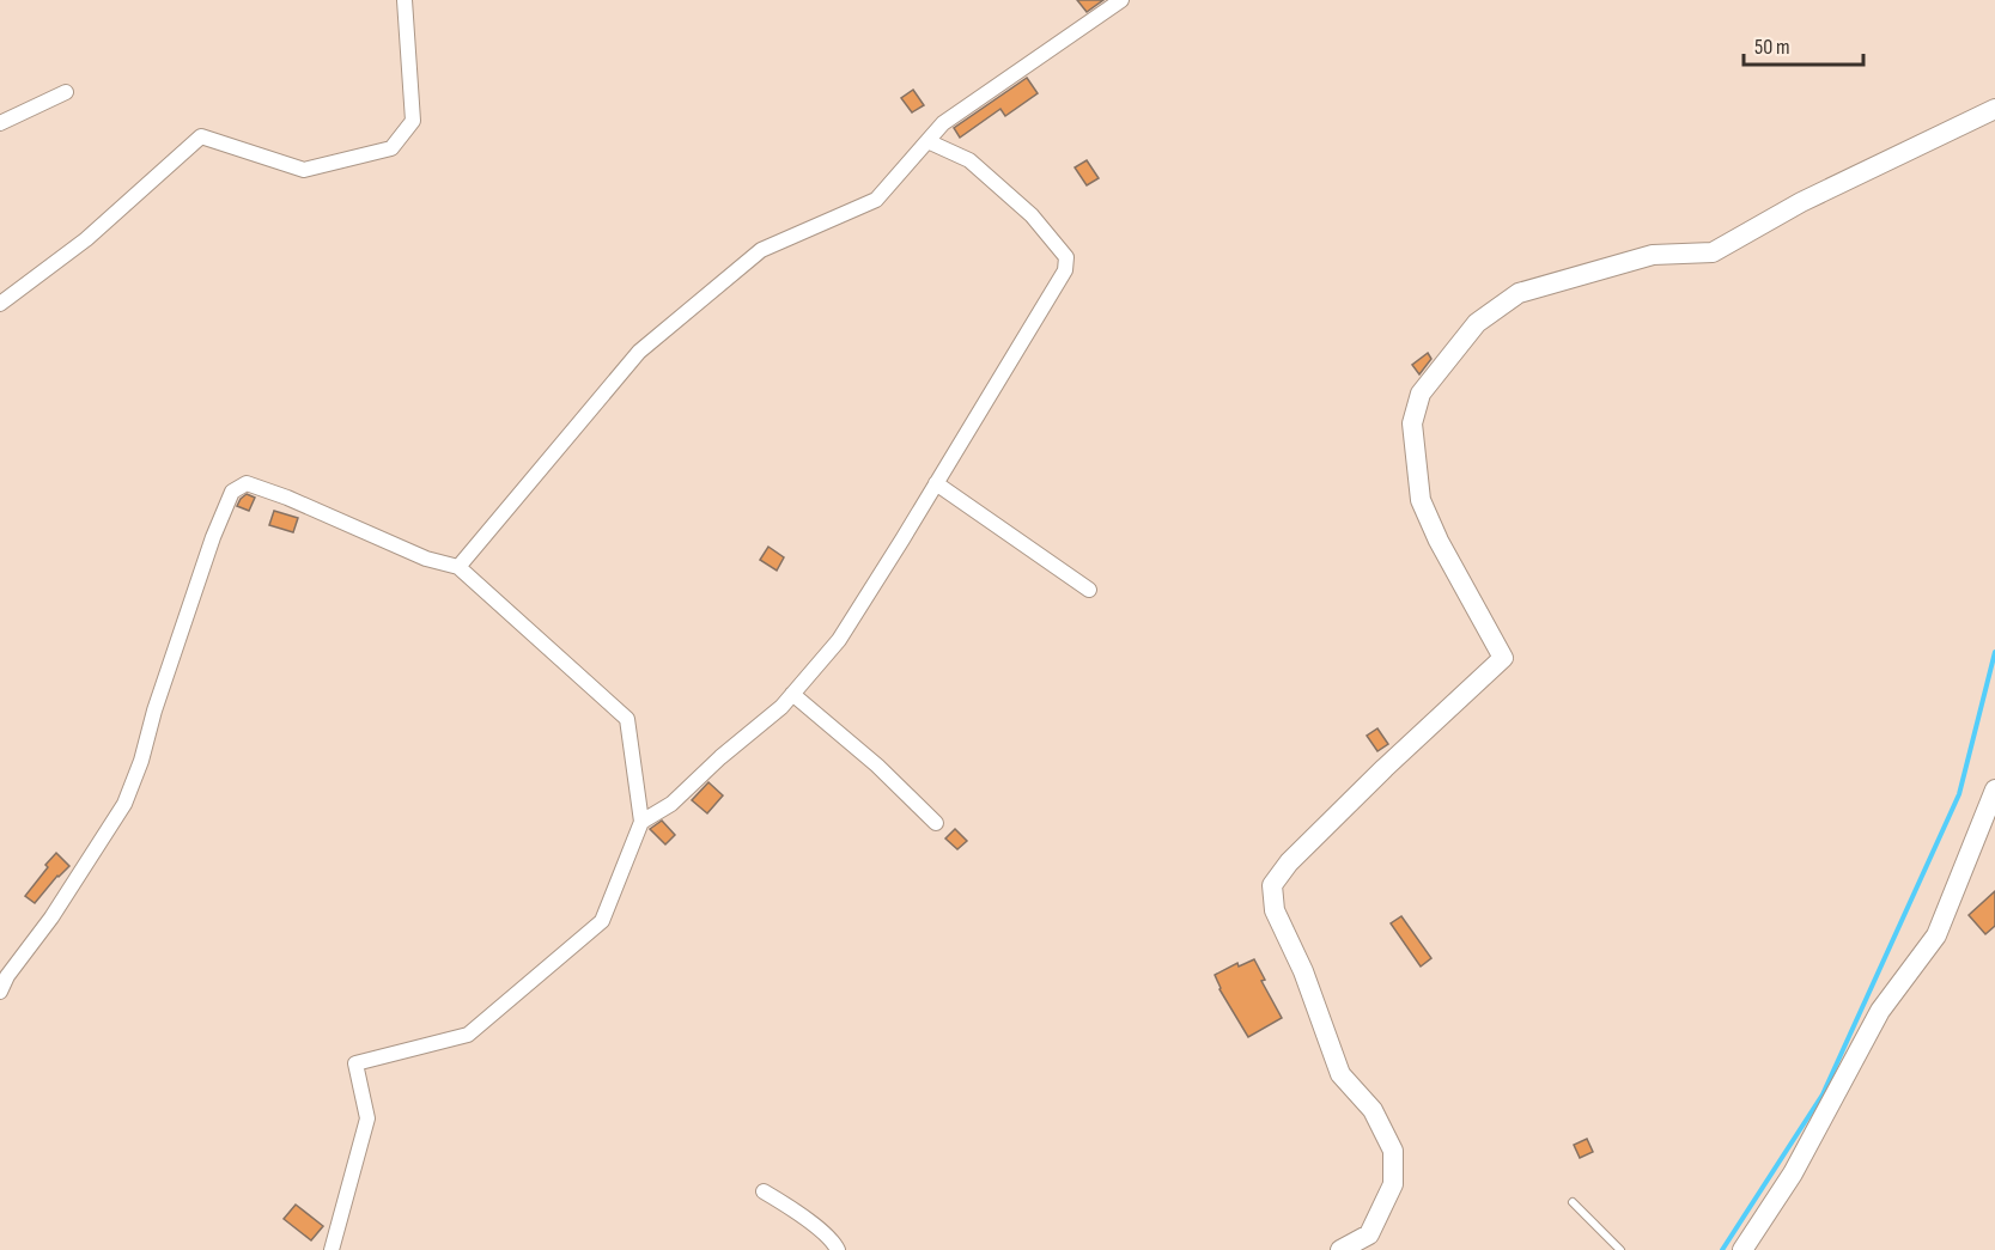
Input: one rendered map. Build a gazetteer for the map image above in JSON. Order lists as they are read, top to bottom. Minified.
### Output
{"scale_bar":"50 m"}
